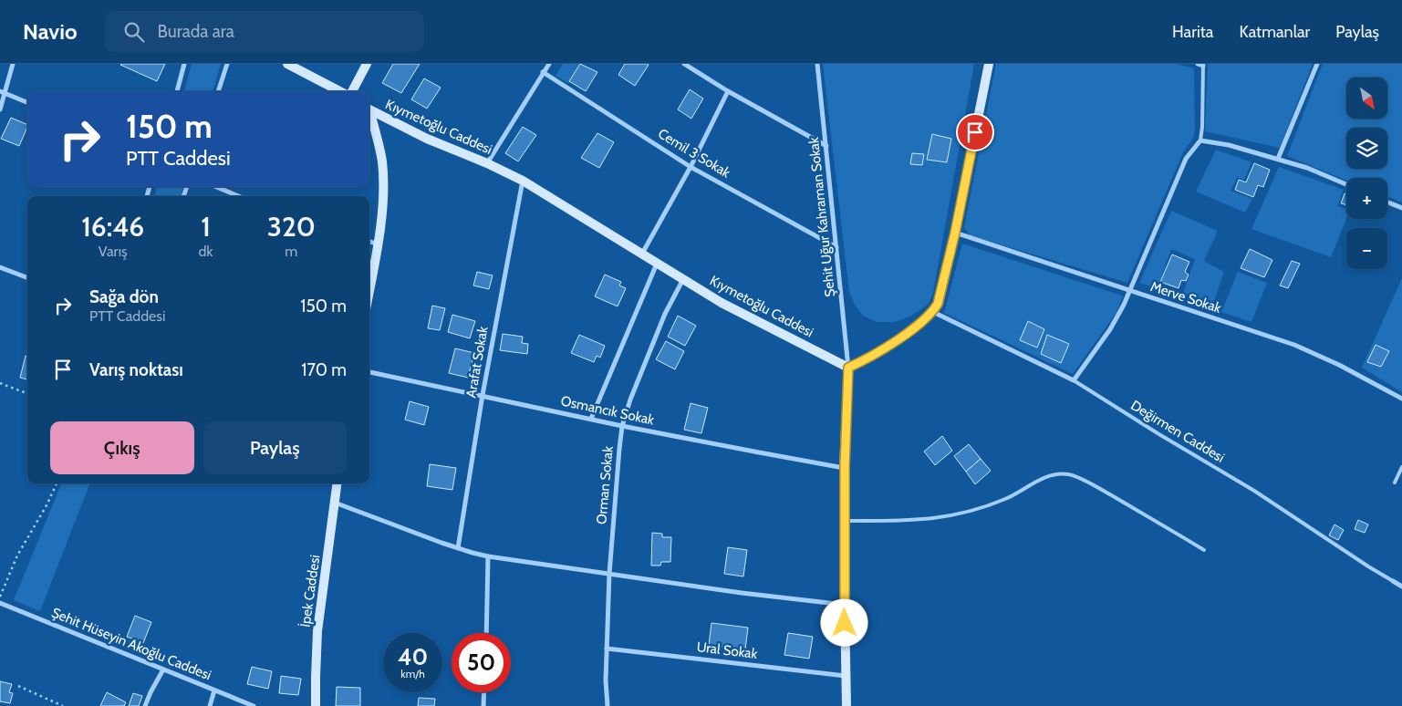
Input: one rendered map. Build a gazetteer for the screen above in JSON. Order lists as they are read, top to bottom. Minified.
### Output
{"streets":{"main road":["Kıymetoğlu Caddesi","İpek Caddesi"],"street":["Cemil 3 Sokak","Şehit Uğur Kahraman Sokak","Merve Sokak","Arafat Sokak","Osmancık Sokak","Değirmen Caddesi","Orman Sokak","Şehit Hüseyin Akoğlu Caddesi","Ural Sokak"]},"crossings":[["Kıymetoğlu Caddesi","Şehit Uğur Kahraman Sokak"],["Kıymetoğlu Caddesi","Arafat Sokak"],["Kıymetoğlu Caddesi","Orman Sokak"],["Cemil 3 Sokak","Şehit Uğur Kahraman Sokak"],["Arafat Sokak","Osmancık Sokak"],["Osmancık Sokak","Orman Sokak"],["Orman Sokak","Ural Sokak"]],"north":"bottom right","page":{"header":"Navio","search":"Burada ara","nav":["Harita","Katmanlar","Paylaş"],"map_buttons":["+","−"],"turn":["150 m","PTT Caddesi"],"eta":["16:46","Varış","1","dk","320","m"],"list":[{"name":"Sağa dön","note":"PTT Caddesi","value":"150 m"},{"name":"Varış noktası","value":"170 m"}],"buttons":["Çıkış","Paylaş"],"speed":"40 km/h","limit":"50"}}
